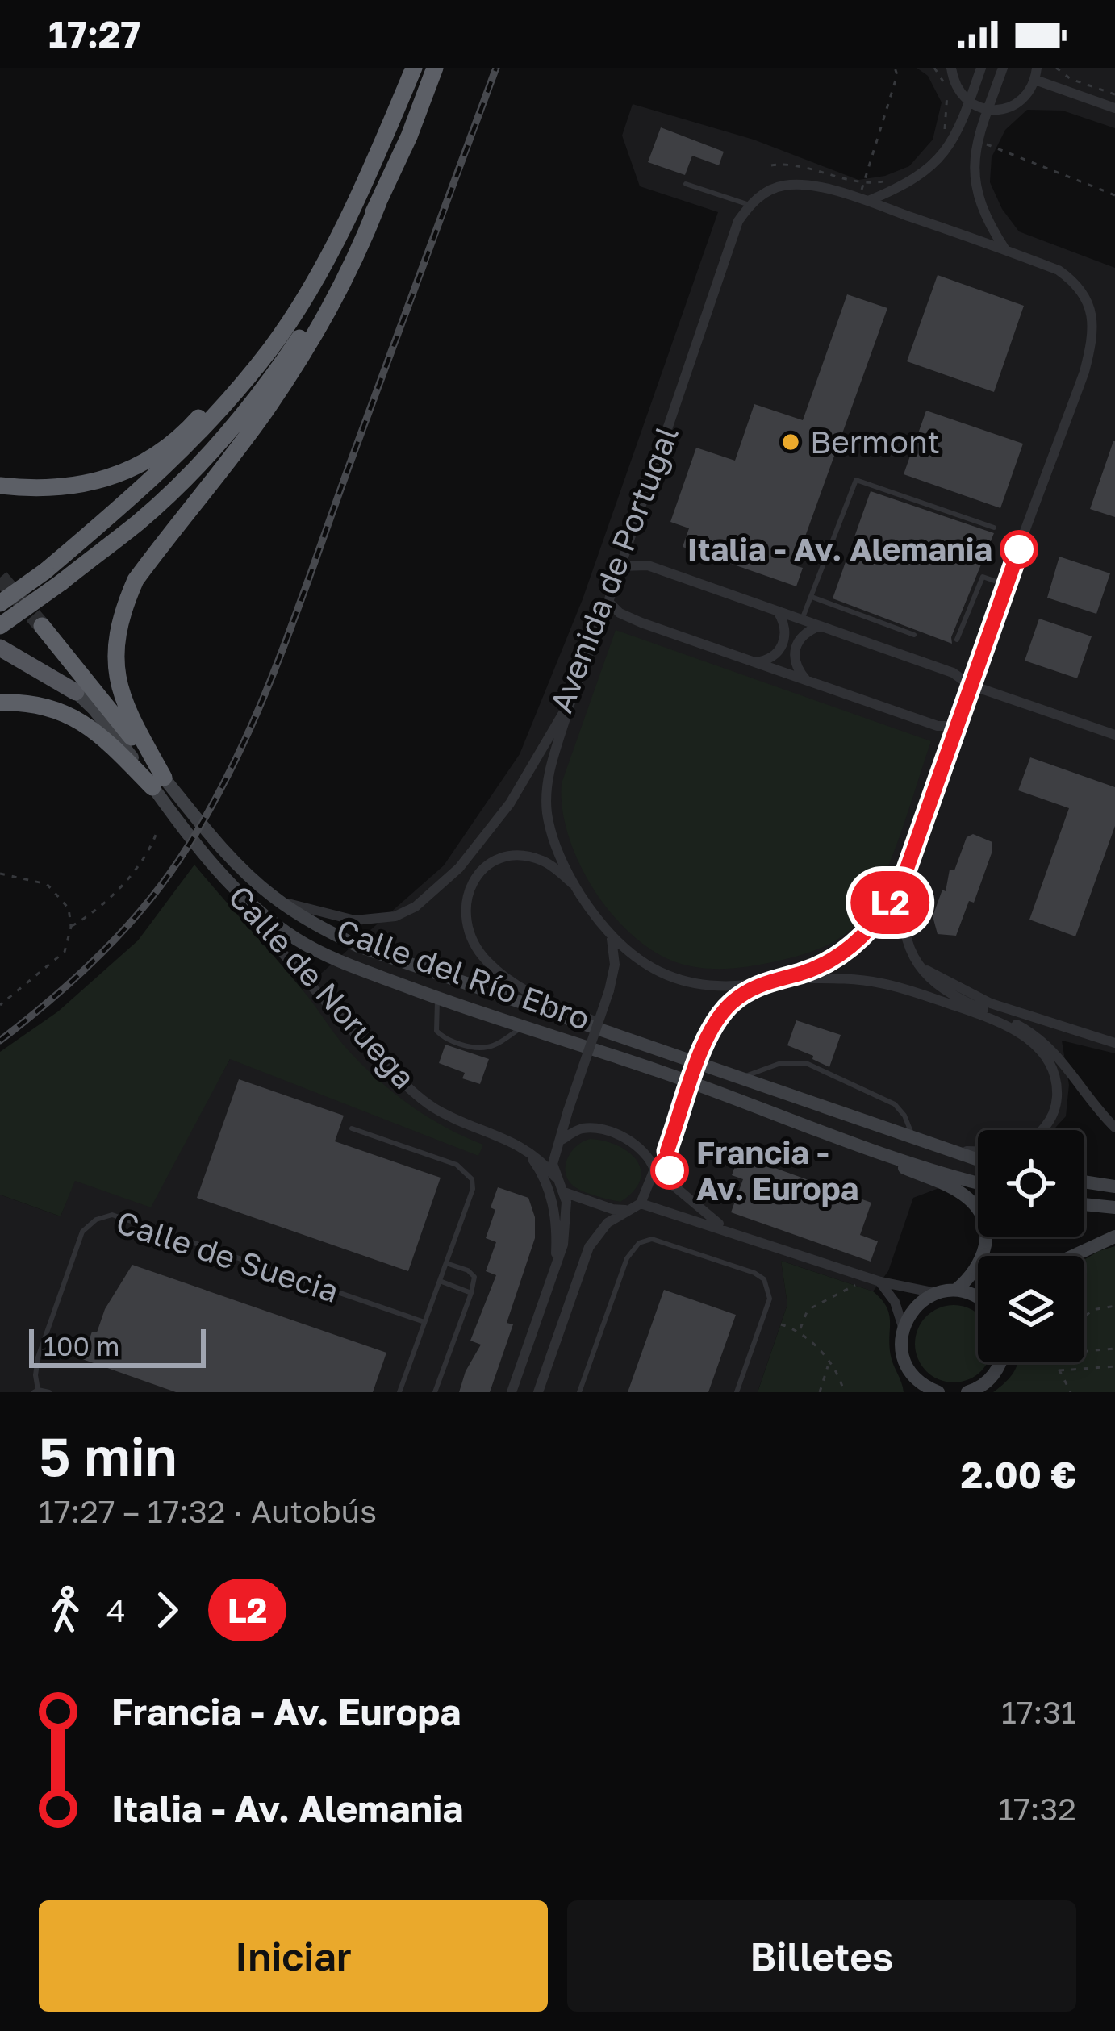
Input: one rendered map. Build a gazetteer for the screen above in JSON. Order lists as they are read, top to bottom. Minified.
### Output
{"streets":{"main road":["Calle del Río Ebro"],"street":["Avenida de Portugal","Calle de Noruega"],"lane":["Calle de Suecia"]},"crossings":[["Avenida de Portugal","Calle del Río Ebro"],["Calle del Río Ebro","Calle de Noruega"]],"places":["Bermont","Italia - Av. Alemania","Francia - Av. Europa"],"lines":["bus line L2"],"scale_bar":"100 m","page":{"status":"17:27","on_map":"L2","scale":"100 m","heading":["5 min","17:27 – 17:32 · Autobús","2.00 €"],"legs":["4","L2"],"list":[{"name":"Francia - Av. Europa","value":"17:31"},{"name":"Italia - Av. Alemania","value":"17:32"}],"buttons":["Iniciar","Billetes"]}}
